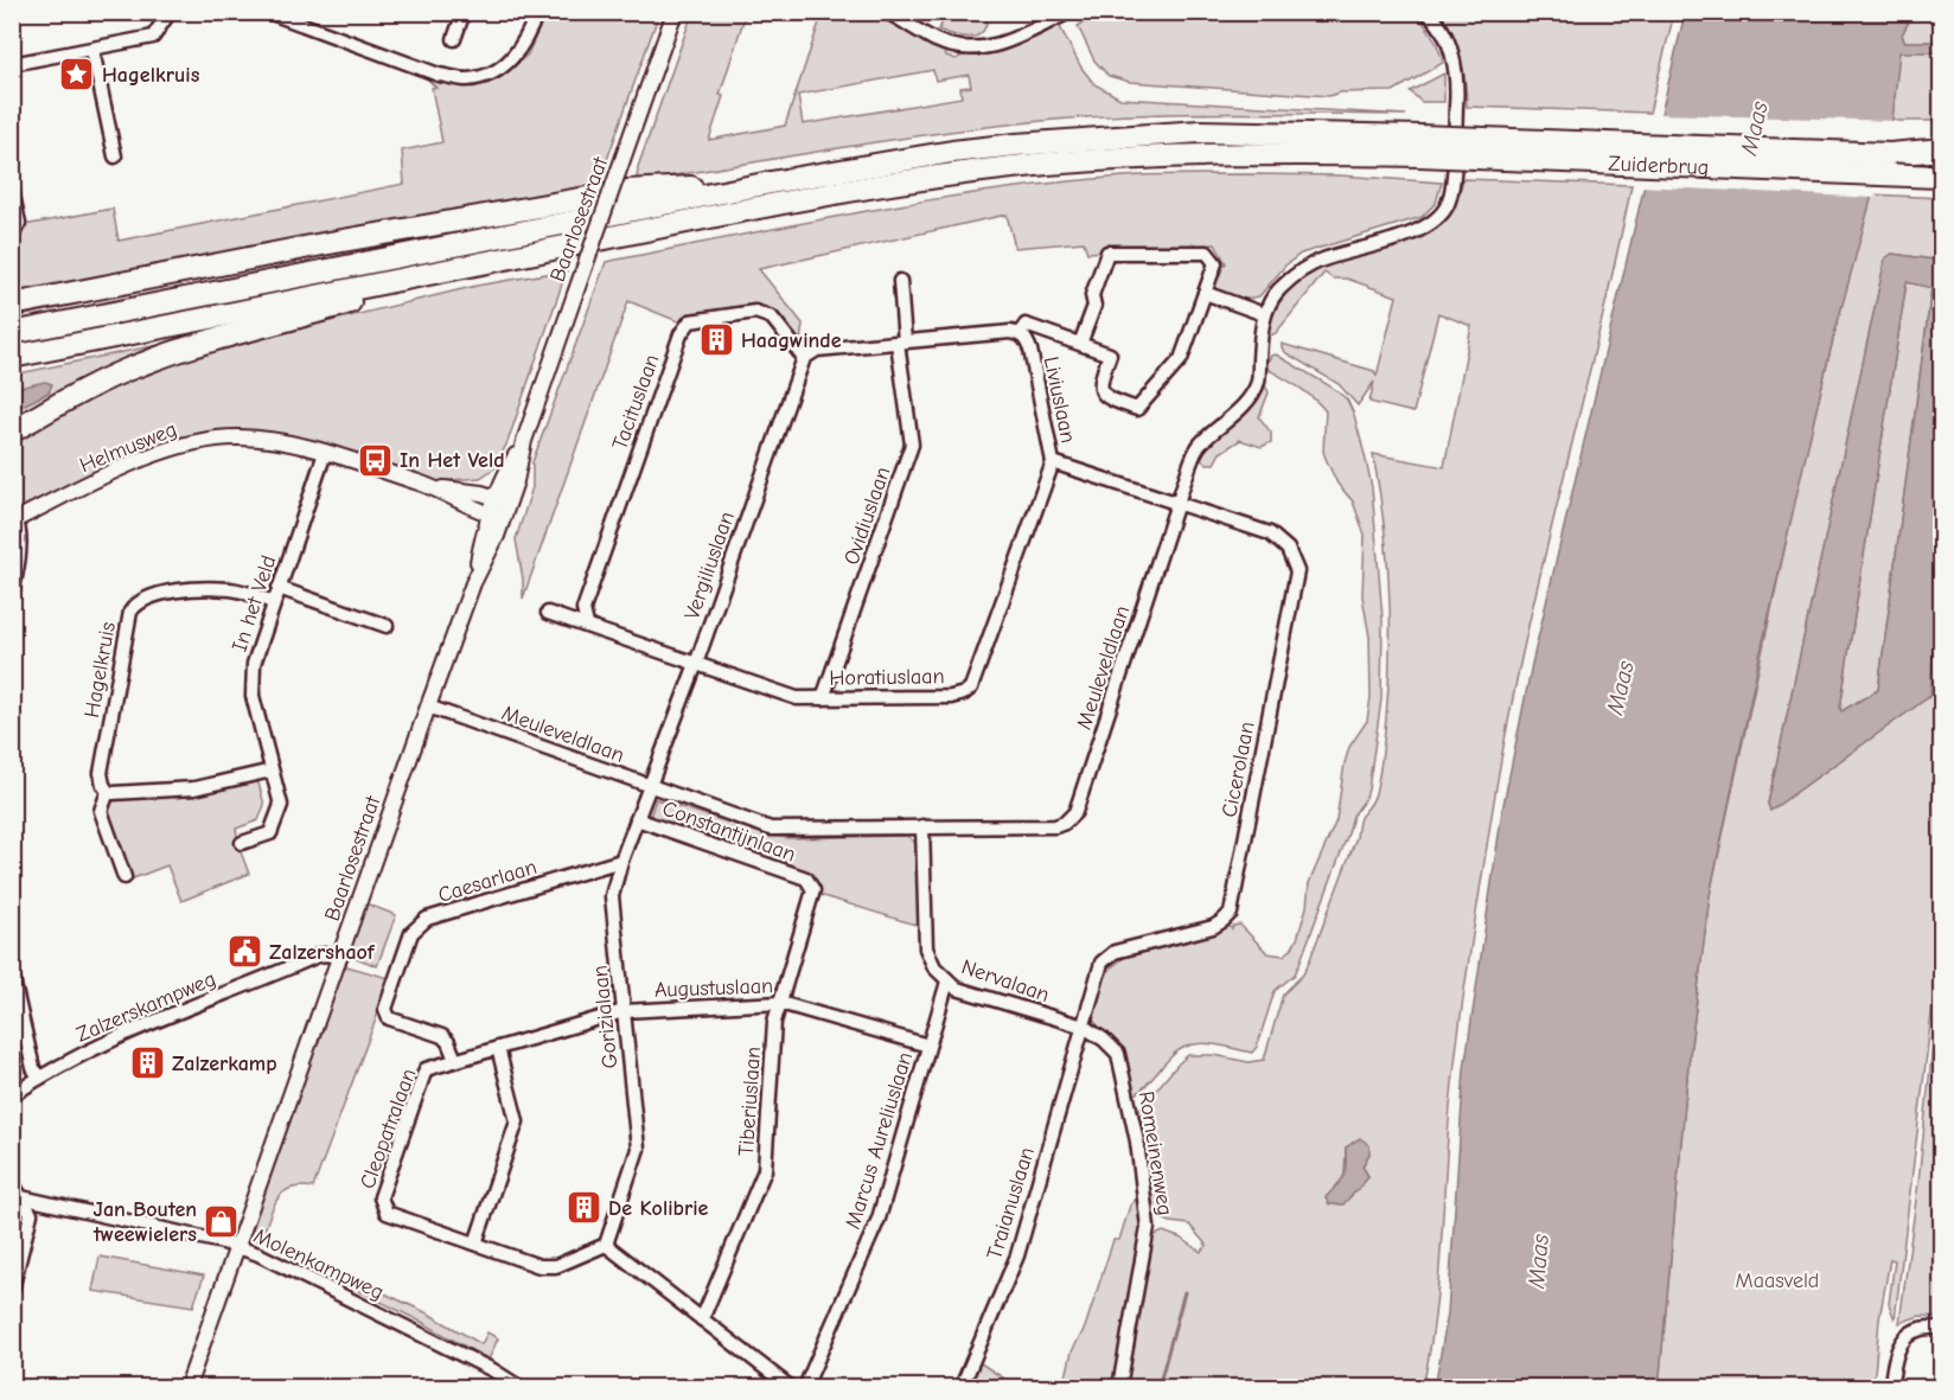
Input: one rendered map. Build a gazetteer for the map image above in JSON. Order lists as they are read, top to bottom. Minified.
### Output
{"streets":{"highway":["Zuiderbrug"],"street":["Baarlosestraat","Liviuslaan","Tacituslaan","Helmusweg","Ovidiuslaan","Vergiliuslaan","In het Veld","Meuleveldlaan","Hagelkruis","Horatiuslaan","Cicerolaan","Constantijnlaan","Caesarlaan","Nervalaan","Augustuslaan","Zalzerskampweg","Gorizialaan","Tiberiuslaan","Cleopatralaan","Marcus Aureliuslaan","Romeinenweg","Traianuslaan","Molenkampweg"]},"crossings":[["Baarlosestraat","Helmusweg"],["Baarlosestraat","Meuleveldlaan"],["Baarlosestraat","Zalzerskampweg"],["Baarlosestraat","Molenkampweg"],["Liviuslaan","Tacituslaan"],["Liviuslaan","Ovidiuslaan"],["Liviuslaan","Vergiliuslaan"],["Liviuslaan","Meuleveldlaan"],["Liviuslaan","Horatiuslaan"],["Liviuslaan","Cicerolaan"],["Tacituslaan","Vergiliuslaan"],["Helmusweg","In het Veld"],["Ovidiuslaan","Horatiuslaan"],["Vergiliuslaan","Meuleveldlaan"],["Vergiliuslaan","Horatiuslaan"],["Vergiliuslaan","Gorizialaan"],["In het Veld","Hagelkruis"],["Meuleveldlaan","Cicerolaan"],["Meuleveldlaan","Nervalaan"],["Meuleveldlaan","Gorizialaan"],["Cicerolaan","Nervalaan"],["Cicerolaan","Romeinenweg"],["Cicerolaan","Traianuslaan"],["Constantijnlaan","Augustuslaan"],["Constantijnlaan","Gorizialaan"],["Constantijnlaan","Tiberiuslaan"],["Caesarlaan","Gorizialaan"],["Caesarlaan","Cleopatralaan"],["Nervalaan","Marcus Aureliuslaan"],["Nervalaan","Romeinenweg"],["Nervalaan","Traianuslaan"],["Augustuslaan","Gorizialaan"],["Augustuslaan","Tiberiuslaan"],["Augustuslaan","Cleopatralaan"],["Augustuslaan","Marcus Aureliuslaan"],["Gorizialaan","Cleopatralaan"],["Romeinenweg","Traianuslaan"]],"water":["Maas"],"parks":["Maasveld"],"places":{"place":["Hagelkruis"],"building":["Haagwinde","Zalzerkamp","De Kolibrie"],"bus stop":["In Het Veld"],"public building":["Zalzershaof"],"shop":["Jan Bouten tweewielers"]}}
